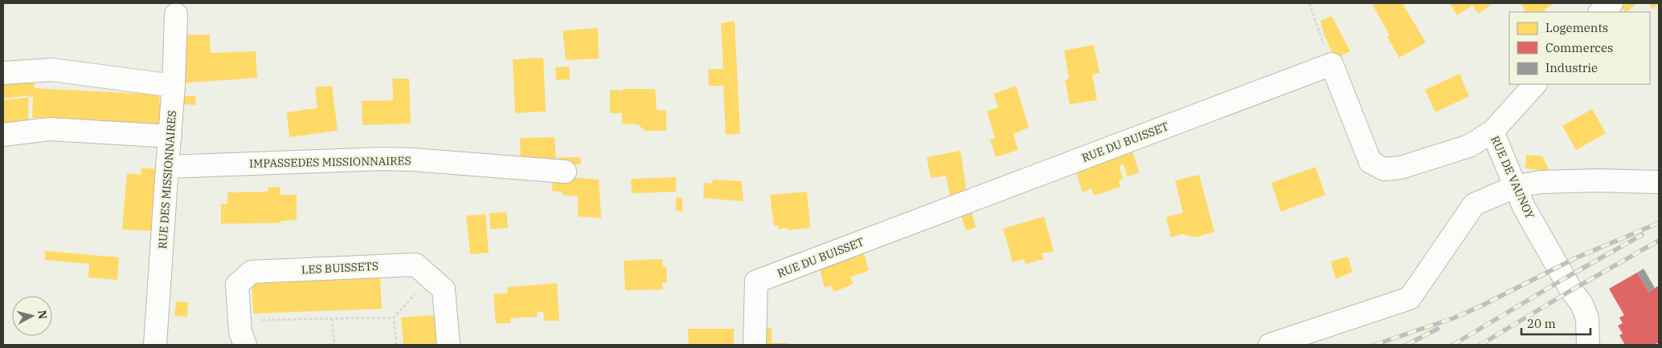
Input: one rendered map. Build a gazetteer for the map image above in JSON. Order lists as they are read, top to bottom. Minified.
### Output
{"streets":{"street":["RUE DU BUISSET","IMPASSEDES MISSIONNAIRES","RUE DE VAUNOY","RUE DES MISSIONNAIRES","LES BUISSETS"]},"crossings":[["IMPASSEDES MISSIONNAIRES","RUE DES MISSIONNAIRES"]],"legend":["Logements","Commerces","Industrie"],"scale_bar":"20 m","north":"right"}
